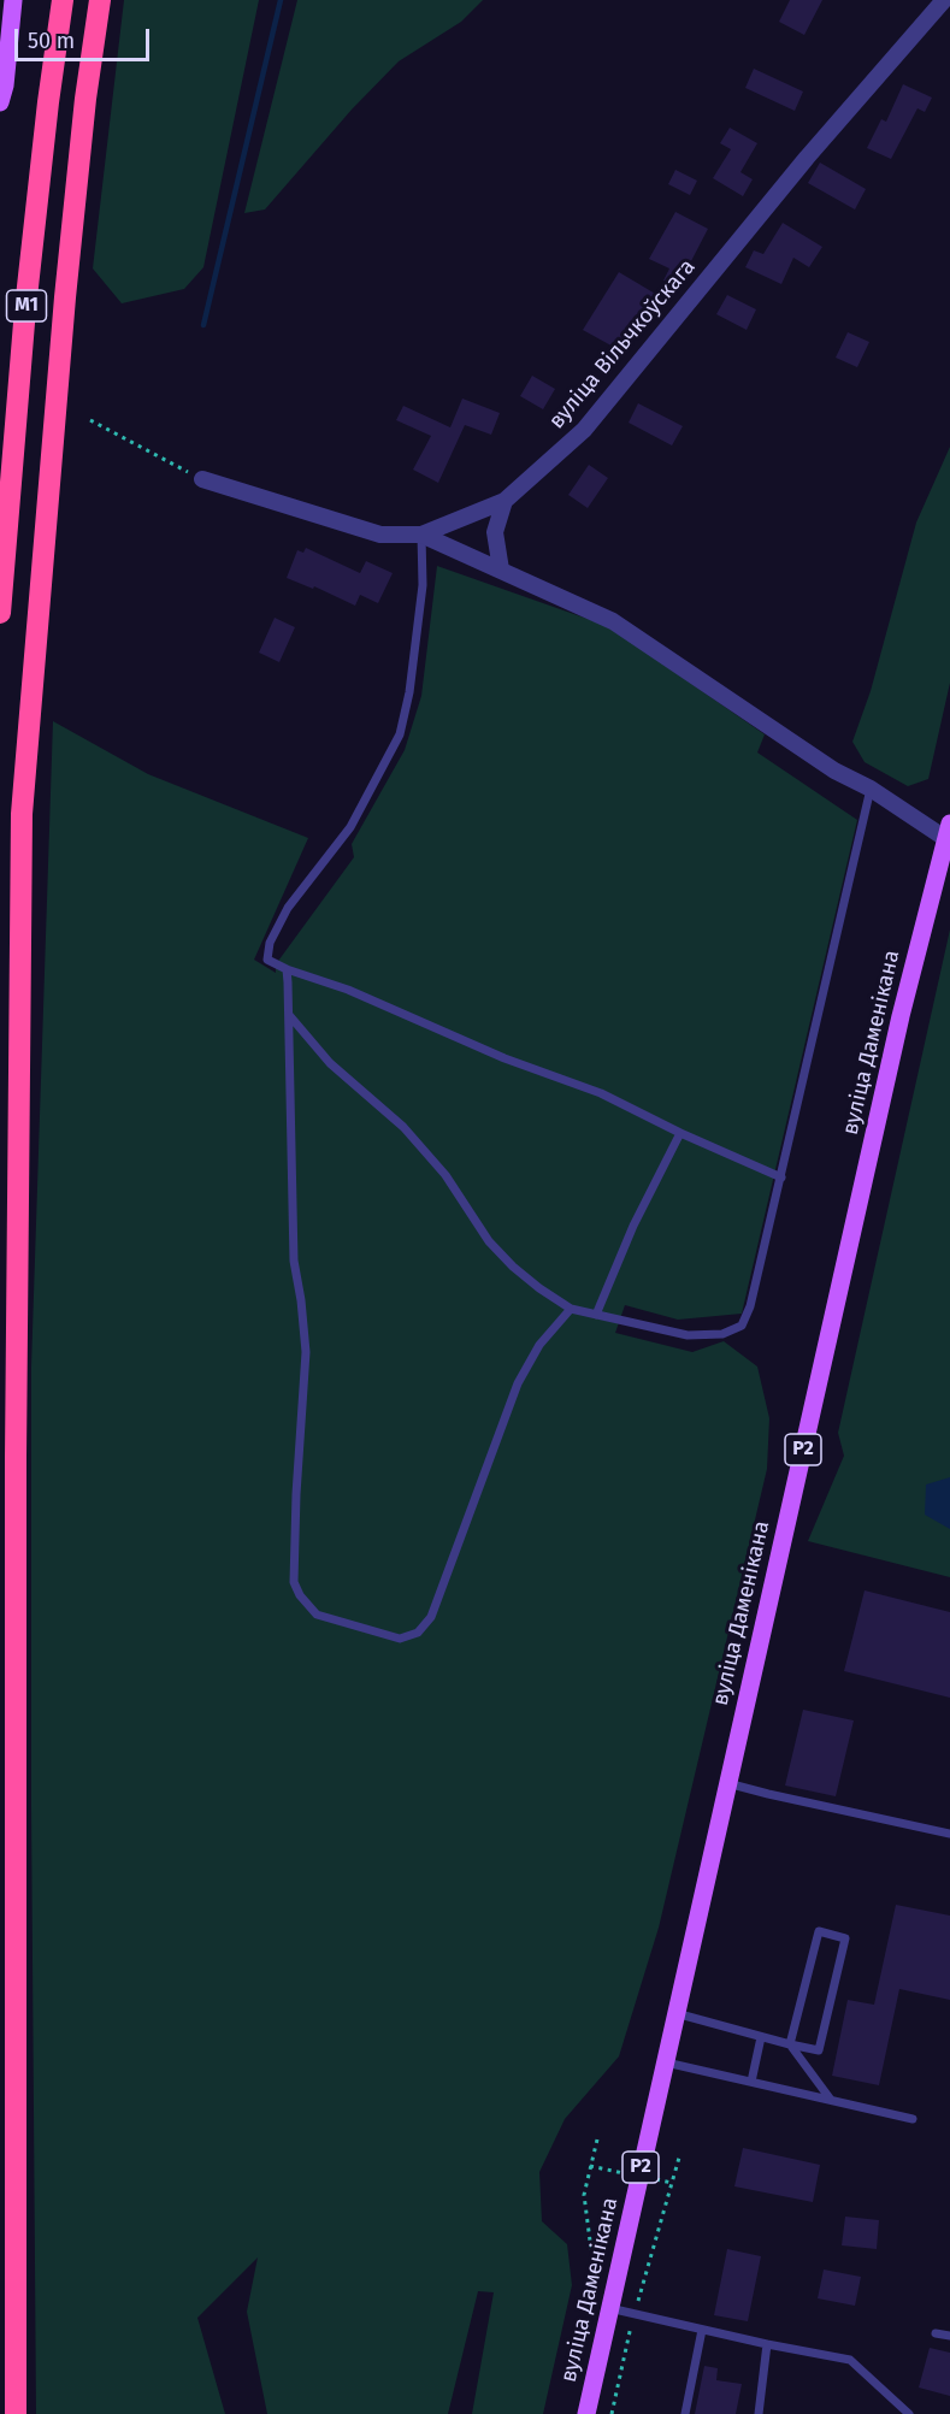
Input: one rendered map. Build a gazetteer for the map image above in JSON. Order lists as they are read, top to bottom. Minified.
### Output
{"streets":{"highway":["М1"],"main road":["вуліца Даменікана","Р2"],"street":["вуліца Вільчкоўскага"]},"scale_bar":"50 m"}
